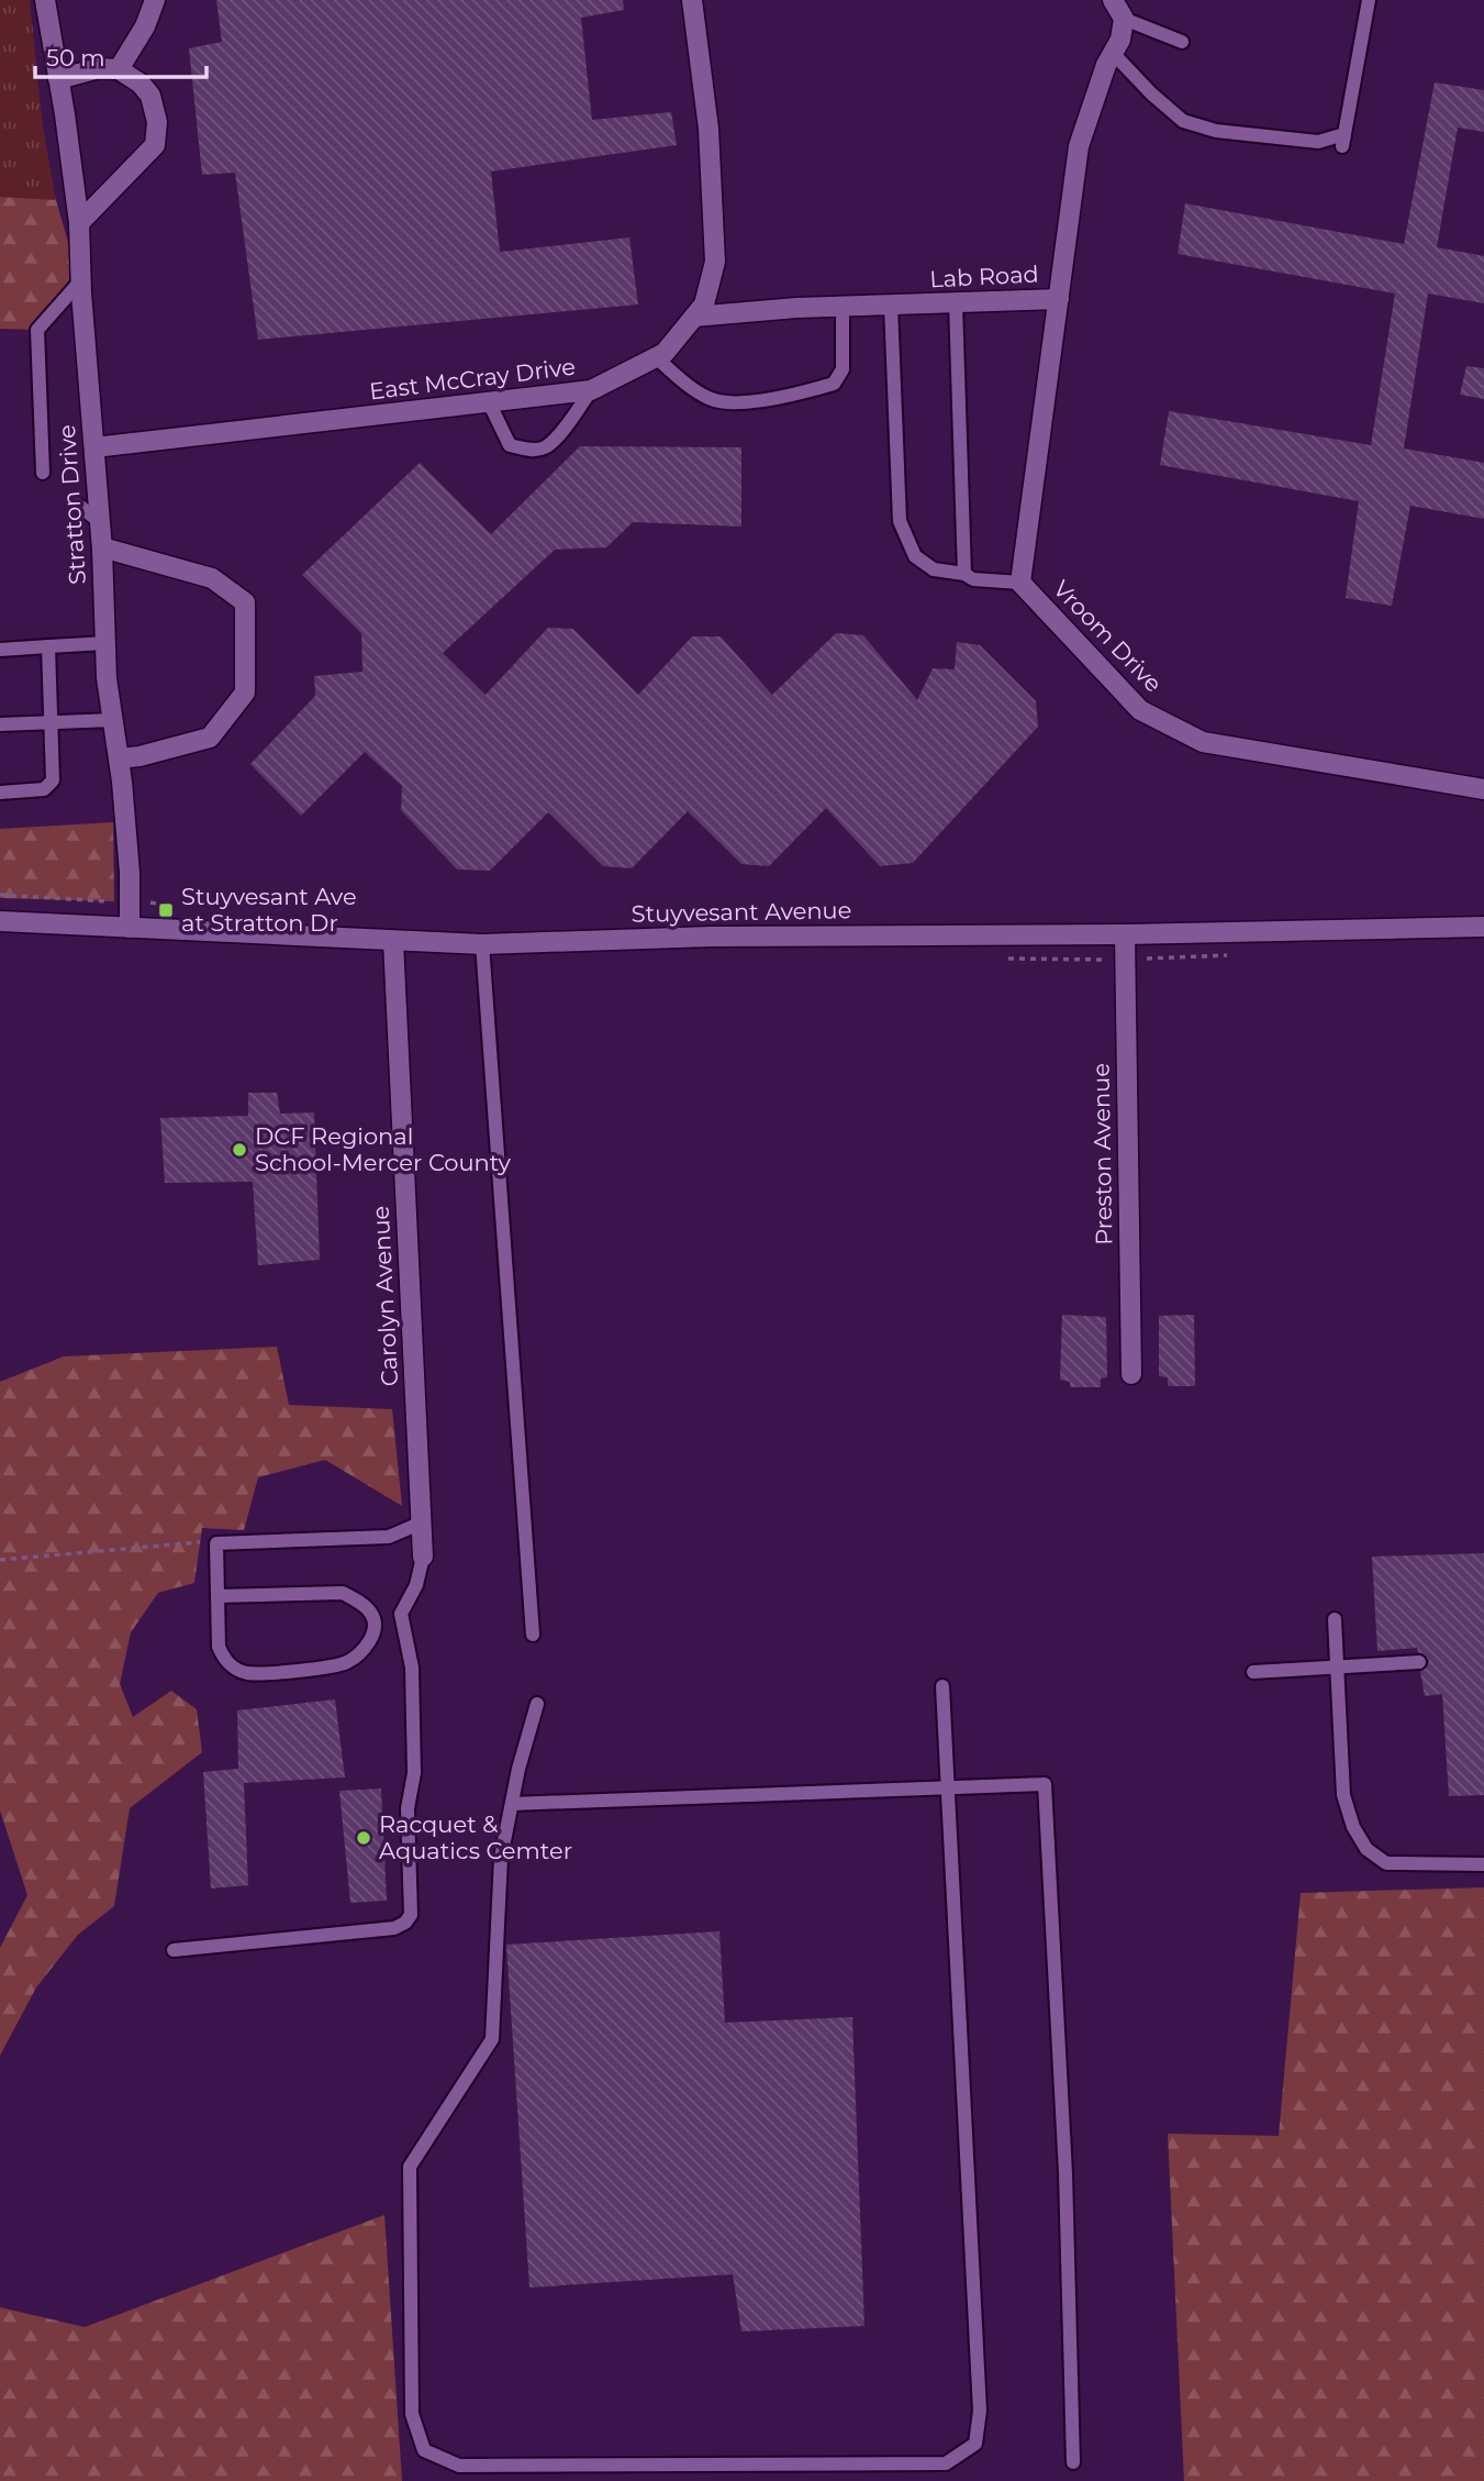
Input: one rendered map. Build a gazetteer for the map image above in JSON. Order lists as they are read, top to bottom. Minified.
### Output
{"streets":{"street":["Lab Road","East McCray Drive","Stratton Drive","Vroom Drive","Stuyvesant Avenue","Preston Avenue","Carolyn Avenue"]},"crossings":[["Lab Road","East McCray Drive"],["Lab Road","Vroom Drive"],["East McCray Drive","Stratton Drive"],["Stratton Drive","Stuyvesant Avenue"],["Stuyvesant Avenue","Preston Avenue"],["Stuyvesant Avenue","Carolyn Avenue"]],"places":{"transit":["Stuyvesant Ave at Stratton Dr"],"other":["DCF Regional School-Mercer County","Racquet & Aquatics Cemter"]},"scale_bar":"50 m"}
